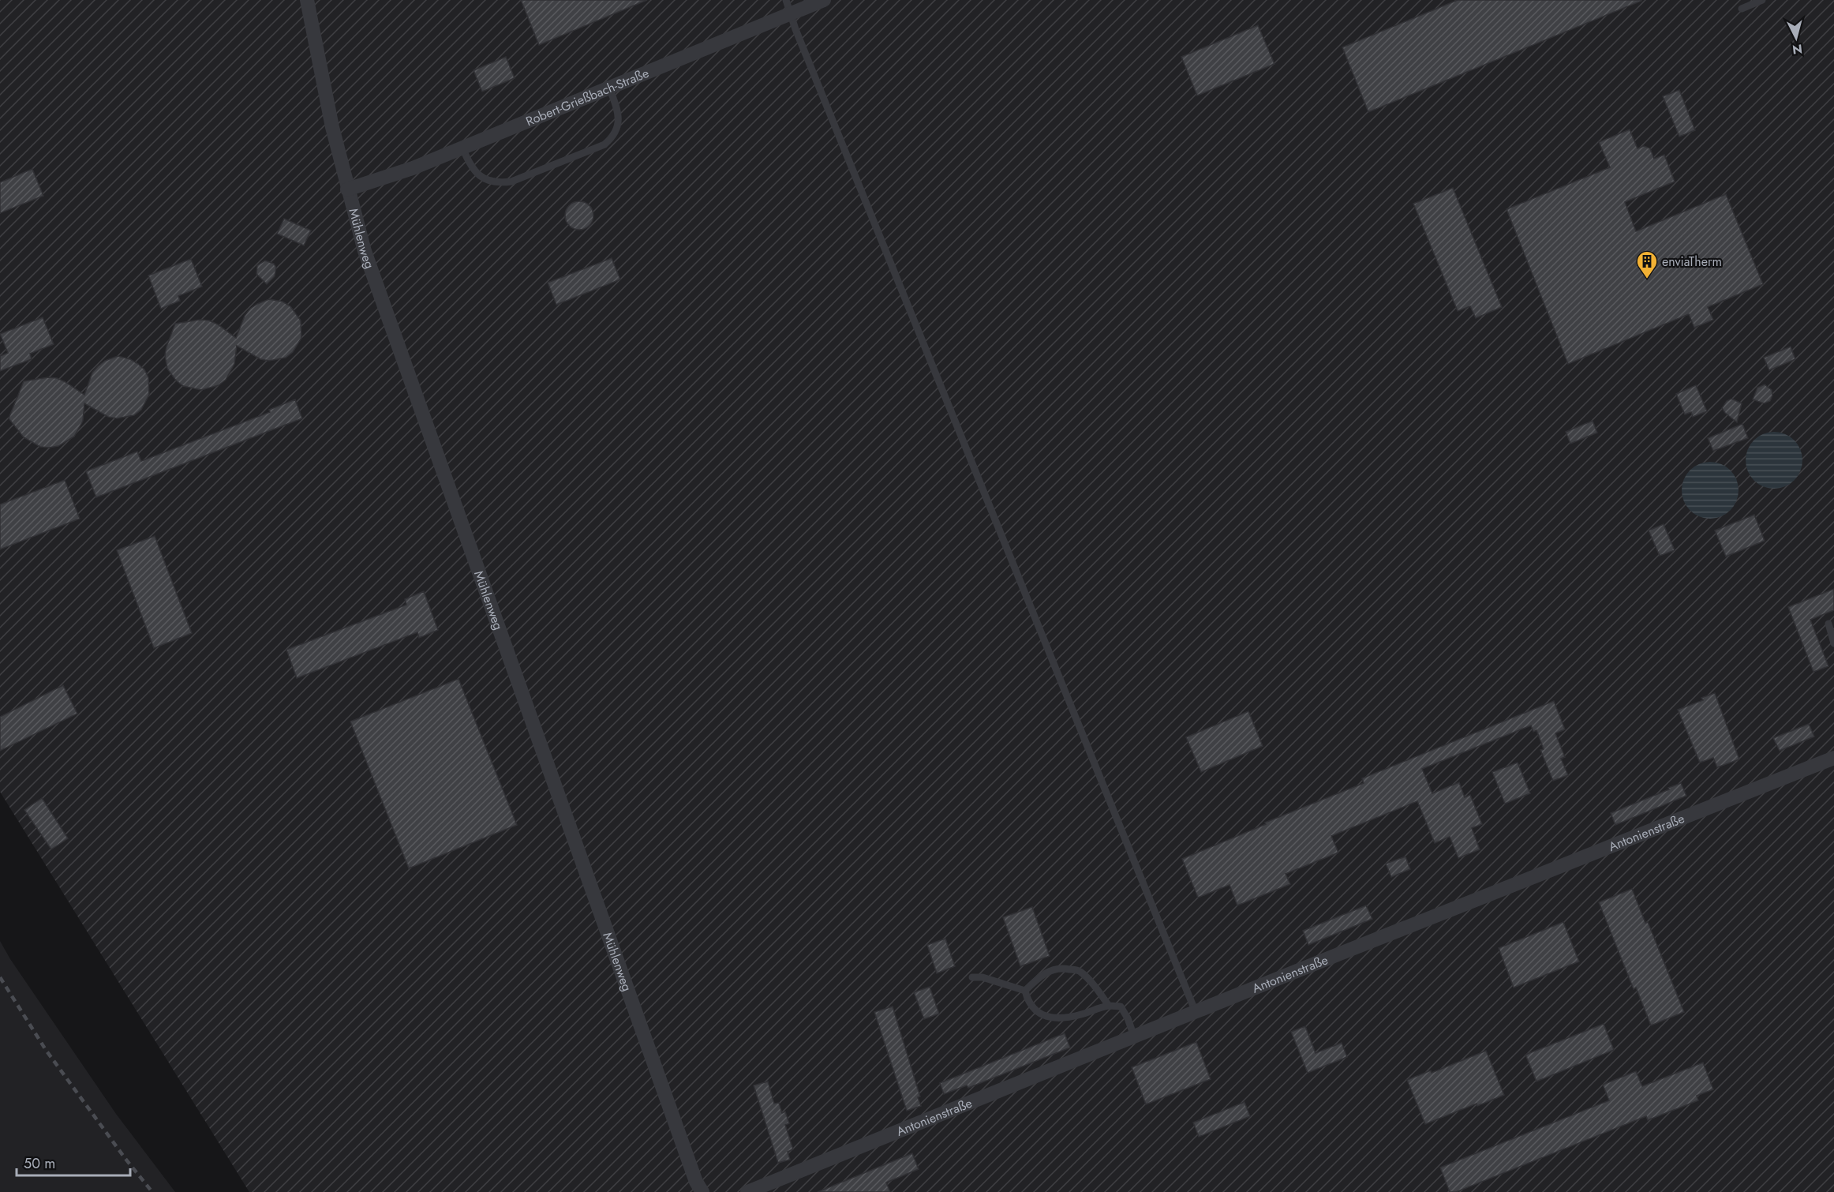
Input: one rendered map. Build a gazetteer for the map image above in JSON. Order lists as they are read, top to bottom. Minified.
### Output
{"streets":{"street":["Robert-Grießbach-Straße","Mühlenweg","Antonienstraße"]},"crossings":[["Robert-Grießbach-Straße","Mühlenweg"]],"places":{"building":["enviaTherm"]},"scale_bar":"50 m","north":"bottom"}
